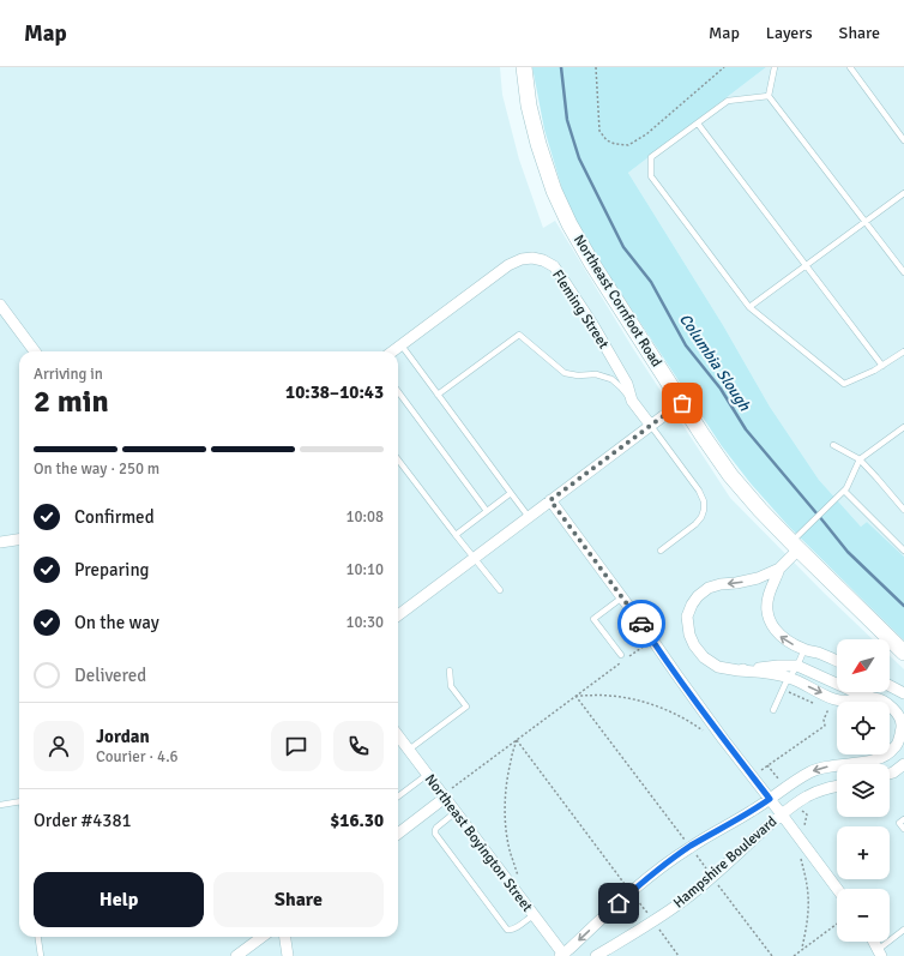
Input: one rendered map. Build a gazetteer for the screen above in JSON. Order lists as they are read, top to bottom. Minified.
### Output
{"streets":{"street":["Northeast Cornfoot Road","Fleming Street","Northeast Boyington Street","Hampshire Boulevard"]},"crossings":[["Northeast Boyington Street","Hampshire Boulevard"]],"water":["Columbia Slough"],"north":"bottom left","page":{"header":"Map","nav":["Map","Layers","Share"],"heading":["2 min","Arriving in","10:38–10:43"],"panel":["Jordan","Courier · 4.6","Order #4381","$16.30"],"bar":"On the way · 250 m","list":[["Confirmed","10:08"],["Preparing","10:10"],["On the way","10:30"],"Delivered"],"map_buttons":["+","−"],"buttons":["Help","Share"]}}
